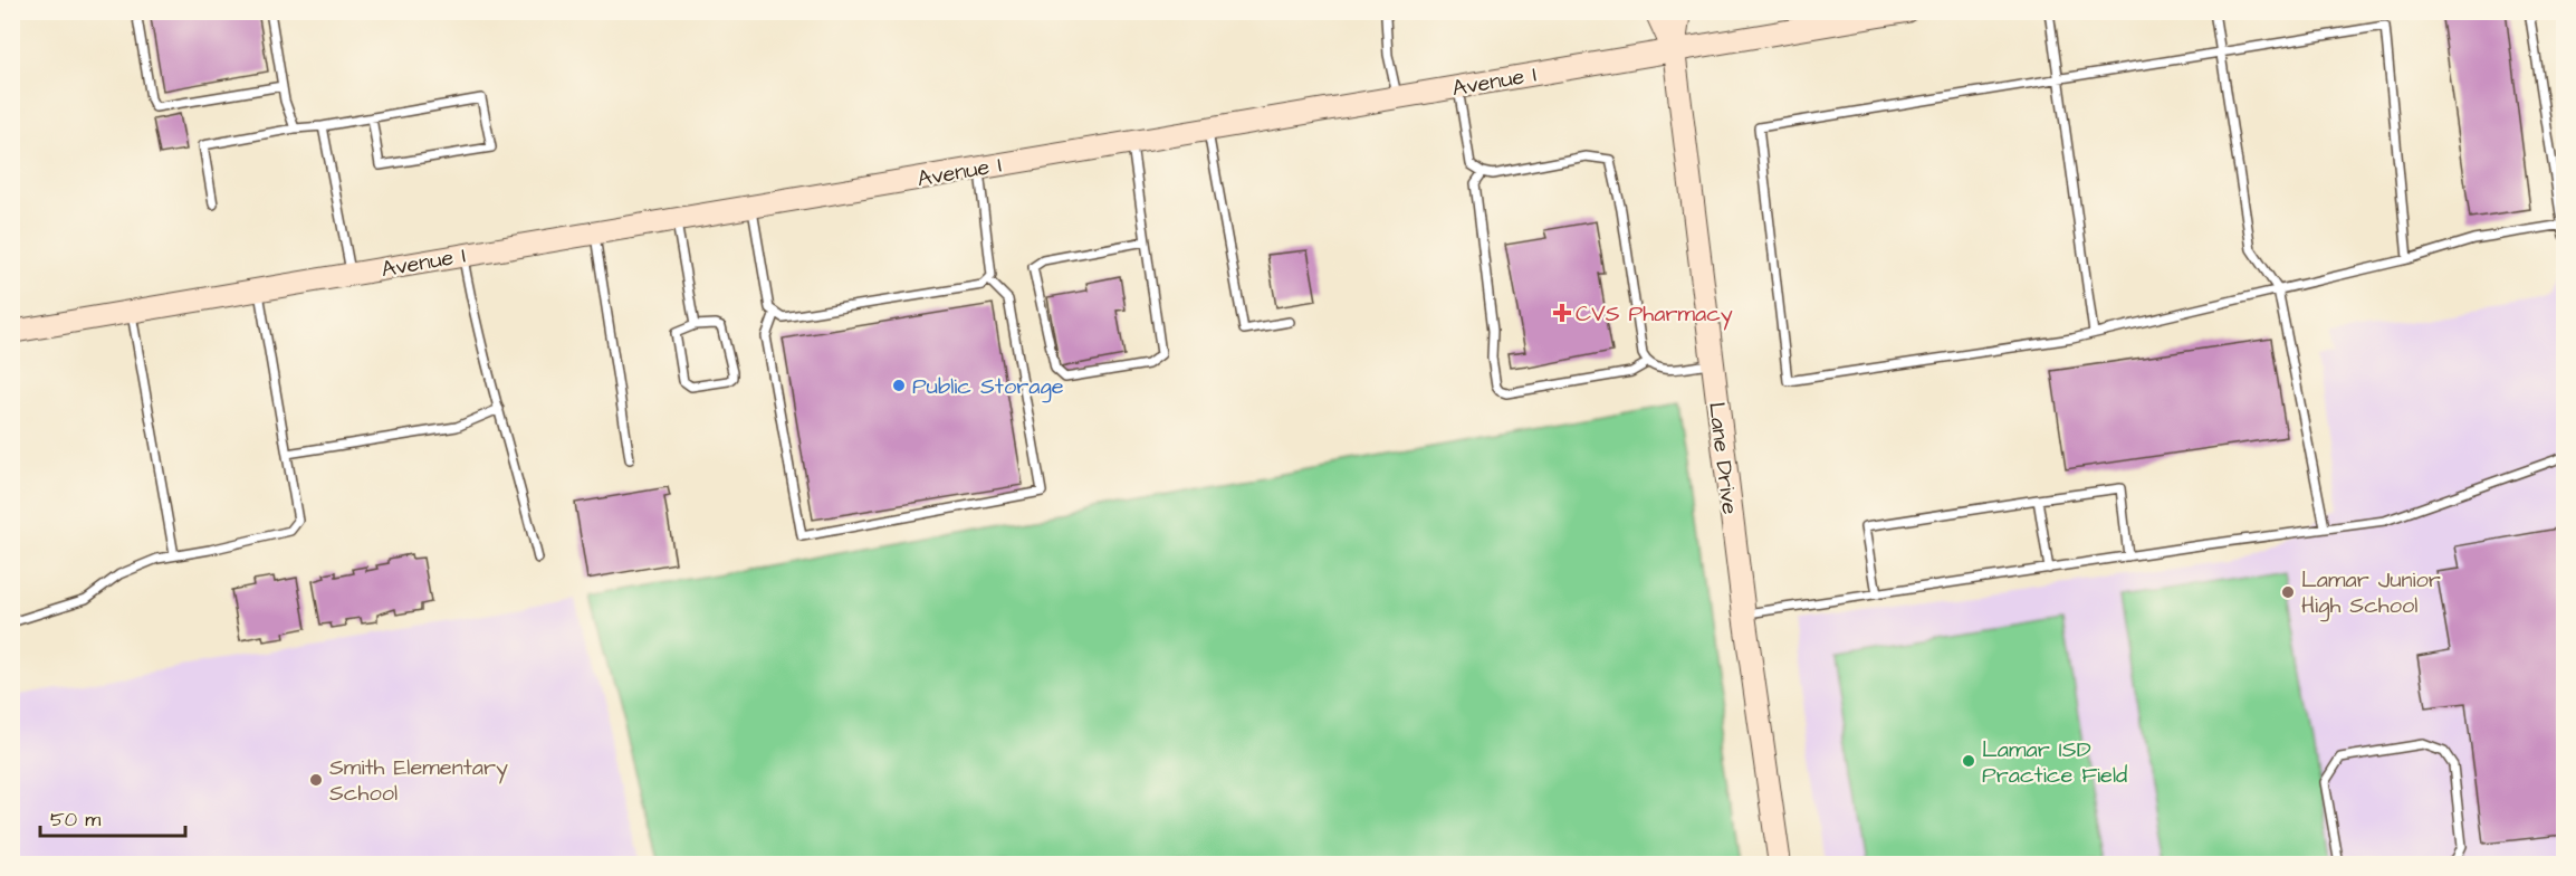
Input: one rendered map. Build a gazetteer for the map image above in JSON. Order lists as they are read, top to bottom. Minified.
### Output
{"streets":{"main road":["Avenue I","Lane Drive"]},"crossings":[["Avenue I","Lane Drive"]],"places":{"health":["CVS Pharmacy"],"other":["Public Storage","Lamar Junior High School","Lamar ISD Practice Field","Smith Elementary School"]},"scale_bar":"50 m"}
